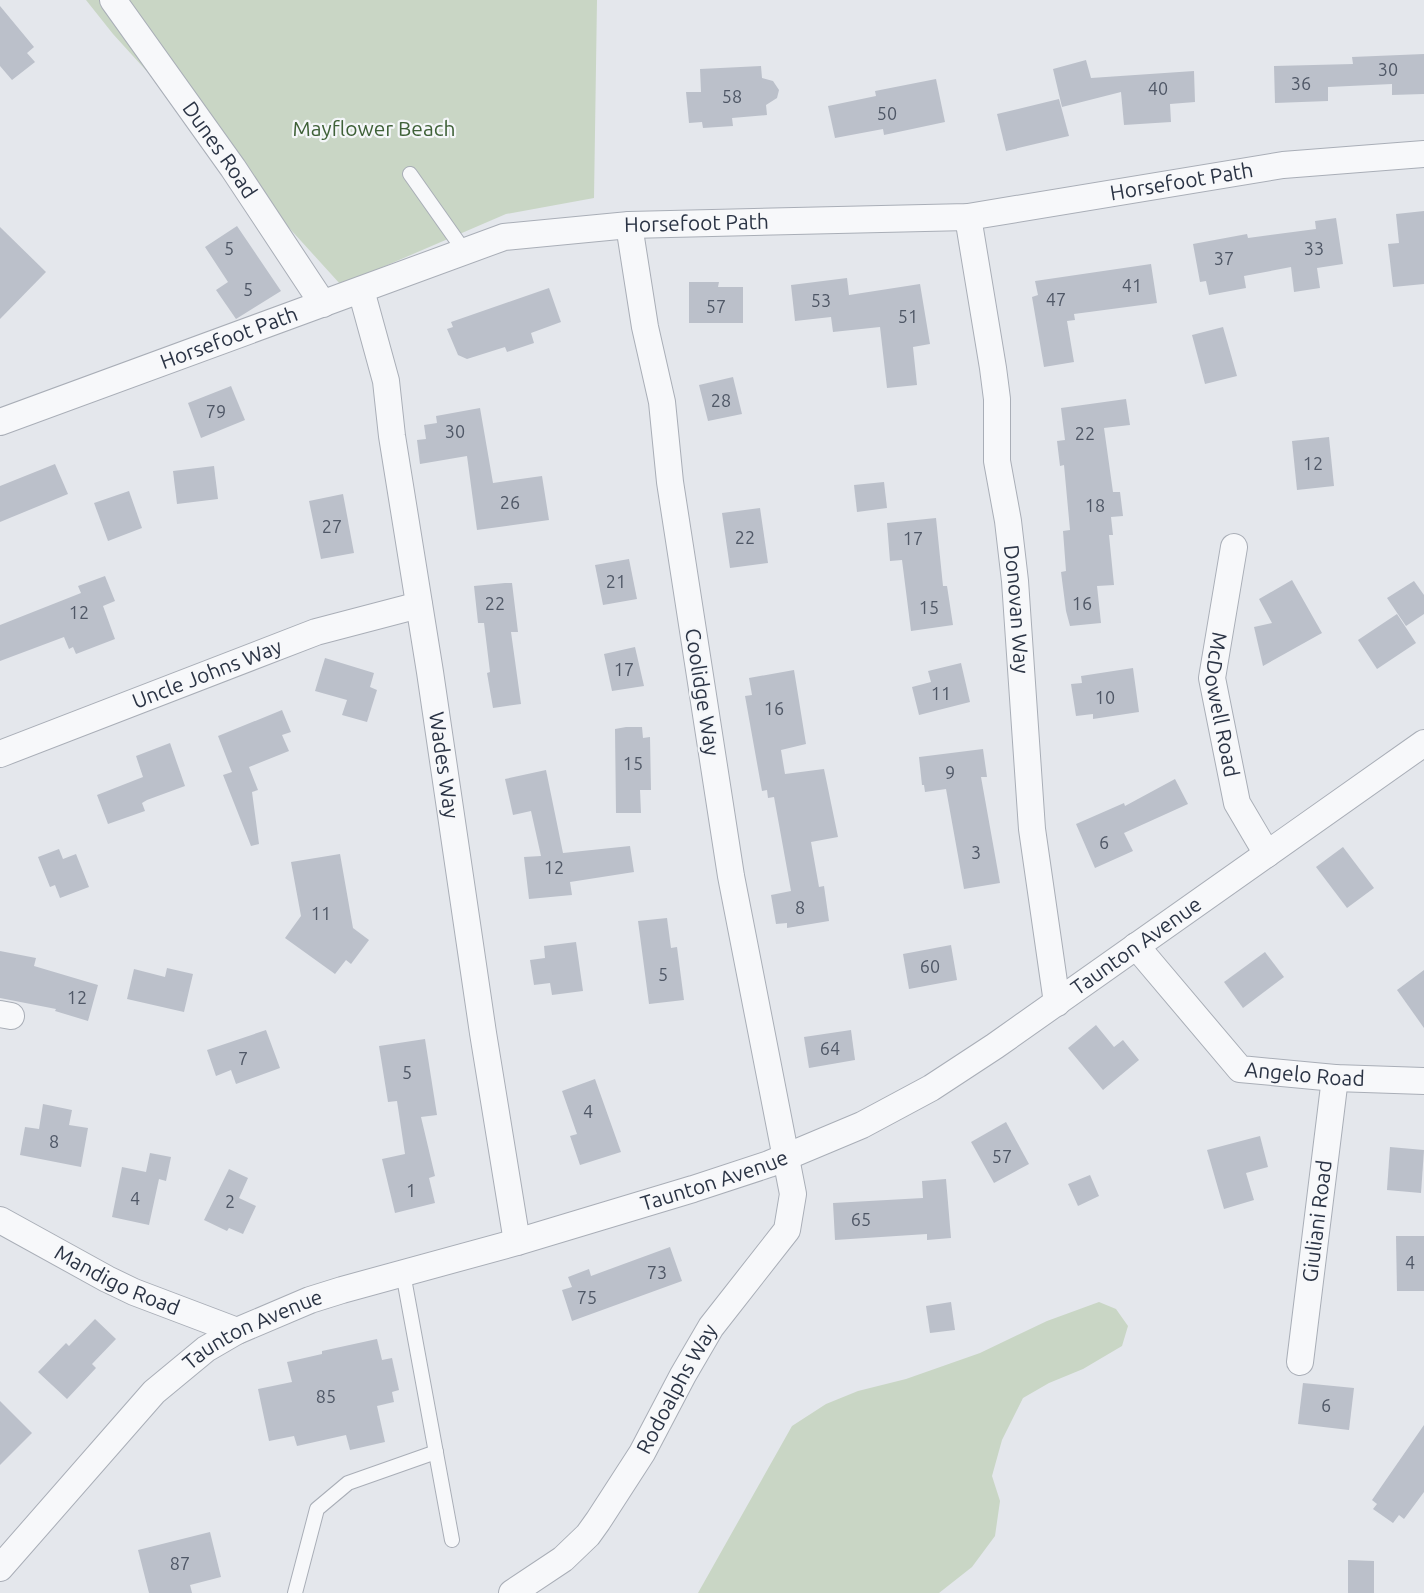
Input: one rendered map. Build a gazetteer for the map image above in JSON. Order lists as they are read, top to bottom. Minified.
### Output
{"streets":{"street":["Dunes Road","Horsefoot Path","Donovan Way","Uncle Johns Way","Coolidge Way","McDowell Road","Wades Way","Taunton Avenue","Angelo Road","Giuliani Road","Mandigo Road","Rodoalphs Way"]},"crossings":[["Dunes Road","Horsefoot Path"],["Horsefoot Path","Donovan Way"],["Horsefoot Path","Coolidge Way"],["Horsefoot Path","Wades Way"],["Donovan Way","Taunton Avenue"],["Uncle Johns Way","Wades Way"],["Coolidge Way","Taunton Avenue"],["Coolidge Way","Rodoalphs Way"],["McDowell Road","Taunton Avenue"],["Wades Way","Taunton Avenue"],["Taunton Avenue","Angelo Road"],["Taunton Avenue","Mandigo Road"],["Taunton Avenue","Rodoalphs Way"],["Angelo Road","Giuliani Road"]],"parks":["Mayflower Beach"],"house_numbers":["30","36","40","58","50","5","33","37","41","5","47","53","57","51","28","79","30","22","12","26","18","27","22","17","21","22","16","15","12","17","11","10","16","15","9","6","3","12","8","11","60","5","12","64","7","5","4","8","57","1","4","2","65","4","73","75","85","6","87"]}
